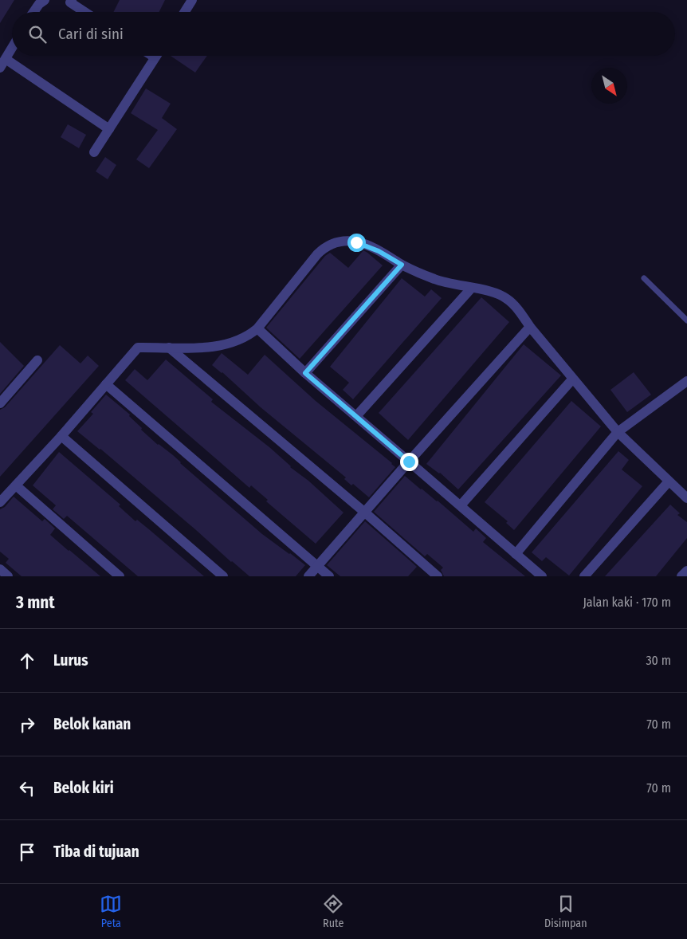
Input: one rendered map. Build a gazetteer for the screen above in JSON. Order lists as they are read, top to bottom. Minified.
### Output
{"north":"bottom right","page":{"search":"Cari di sini","heading":["3 mnt","Jalan kaki · 170 m"],"list":[["Lurus","30 m"],["Belok kanan","70 m"],["Belok kiri","70 m"],"Tiba di tujuan"],"nav":["Peta","Rute","Disimpan"]}}
